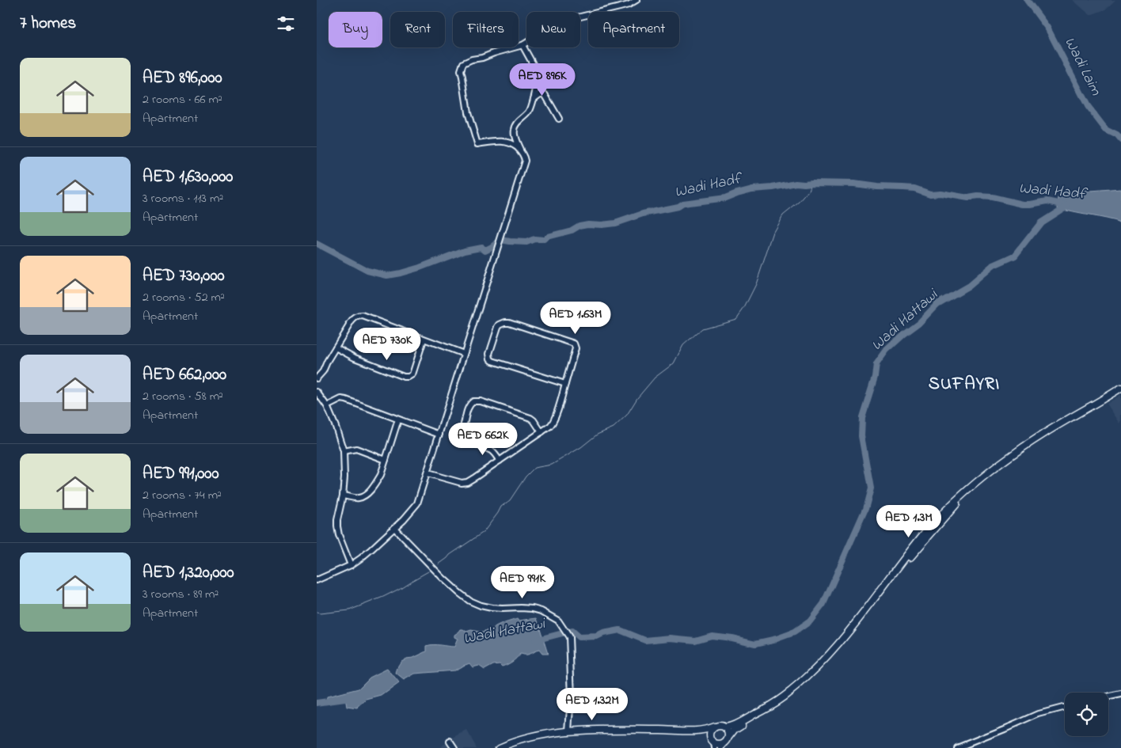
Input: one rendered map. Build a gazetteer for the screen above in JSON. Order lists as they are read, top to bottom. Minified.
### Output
{"districts":["SUFAYRI"],"water":["Wadi Laim","Wadi Hadf","Wadi Hattawi"],"page":{"heading":"7 homes","chip":["Buy","Rent","Filters","New","Apartment"],"list":[{"name":"AED 896,000","note":"2 rooms · 66 m² · Apartment"},{"name":"AED 1,630,000","note":"3 rooms · 113 m² · Apartment"},{"name":"AED 730,000","note":"2 rooms · 52 m² · Apartment"},{"name":"AED 662,000","note":"2 rooms · 58 m² · Apartment"},{"name":"AED 991,000","note":"2 rooms · 74 m² · Apartment"},{"name":"AED 1,320,000","note":"3 rooms · 89 m² · Apartment"}],"price":["AED 896K","AED 1.63M","AED 730K","AED 662K","AED 1.3M","AED 991K","AED 1.32M"]}}
